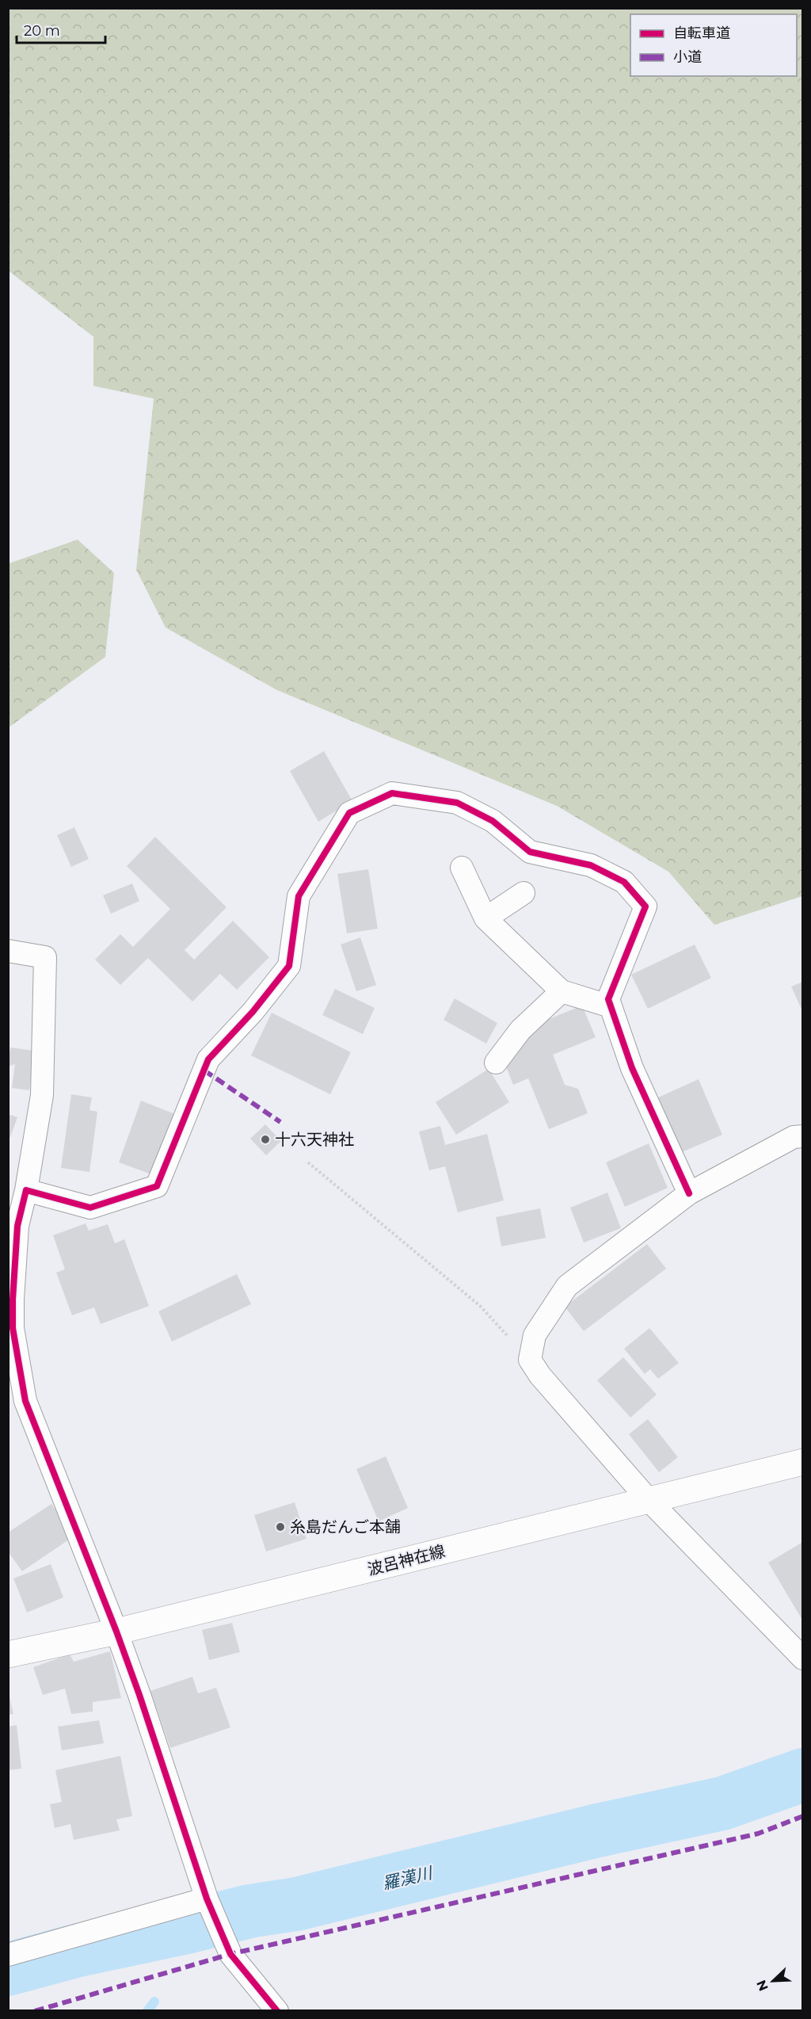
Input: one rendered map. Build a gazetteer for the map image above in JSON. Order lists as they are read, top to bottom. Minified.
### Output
{"streets":{"main road":["波呂神在線"]},"water":["羅漢川"],"places":["十六天神社","糸島だんご本舗"],"legend":["自転車道","小道"],"scale_bar":"20 m","north":"bottom left"}
